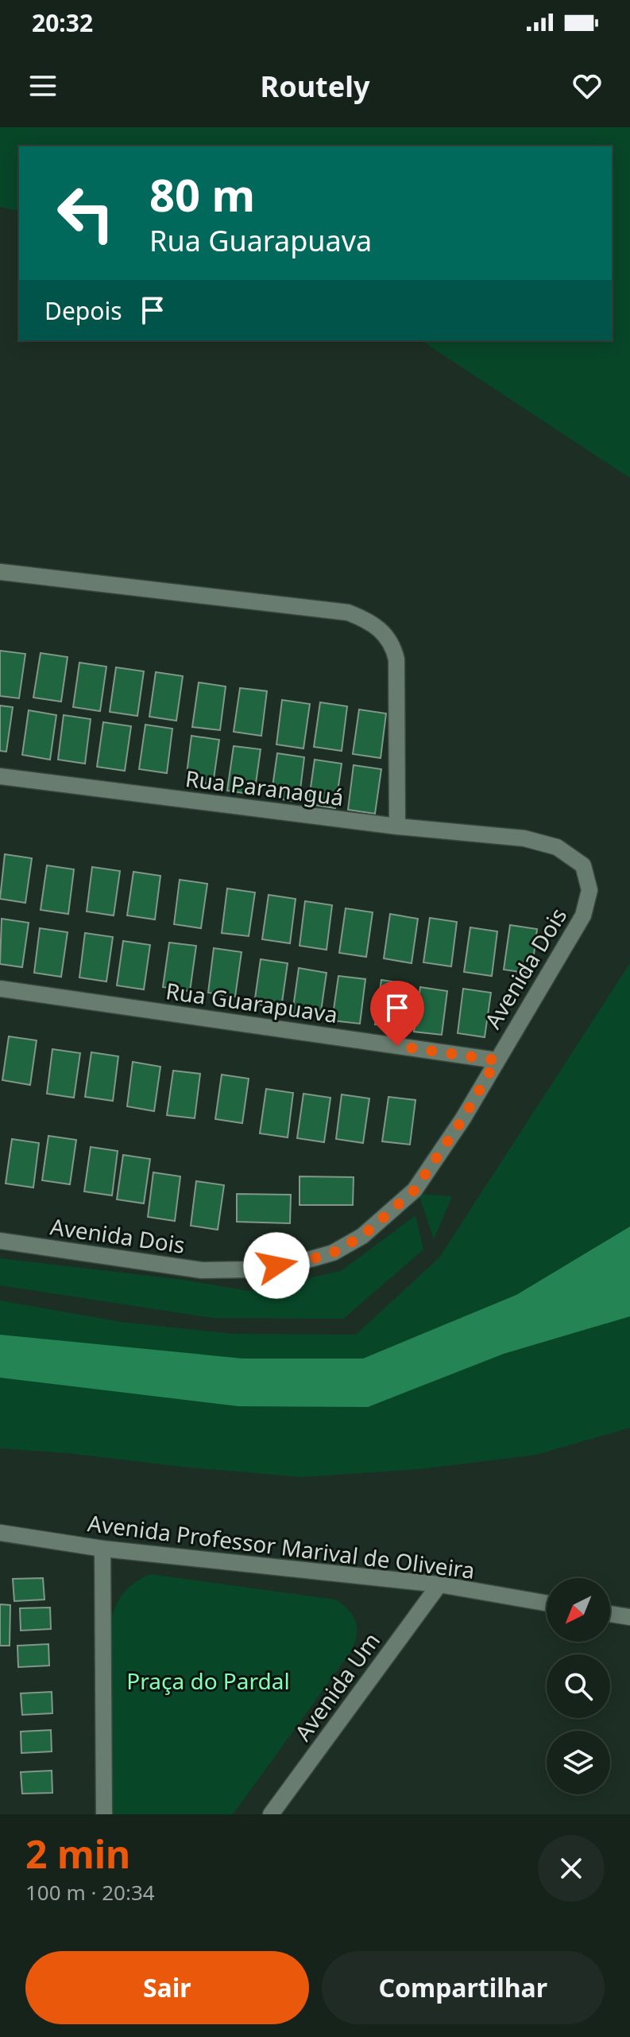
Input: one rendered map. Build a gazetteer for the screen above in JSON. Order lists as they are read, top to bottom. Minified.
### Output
{"streets":{"street":["Rua Paranaguá","Avenida Dois","Rua Guarapuava","Avenida Professor Marival de Oliveira","Avenida Um"]},"crossings":[["Rua Paranaguá","Avenida Dois"],["Avenida Dois","Rua Guarapuava"],["Avenida Professor Marival de Oliveira","Avenida Um"]],"parks":["Praça do Pardal"],"north":"bottom left","page":{"status":"20:32","header":"Routely","turn":["80 m","Rua Guarapuava"],"then":"Depois","heading":["2 min","100 m · 20:34"],"buttons":["Sair","Compartilhar"]}}
